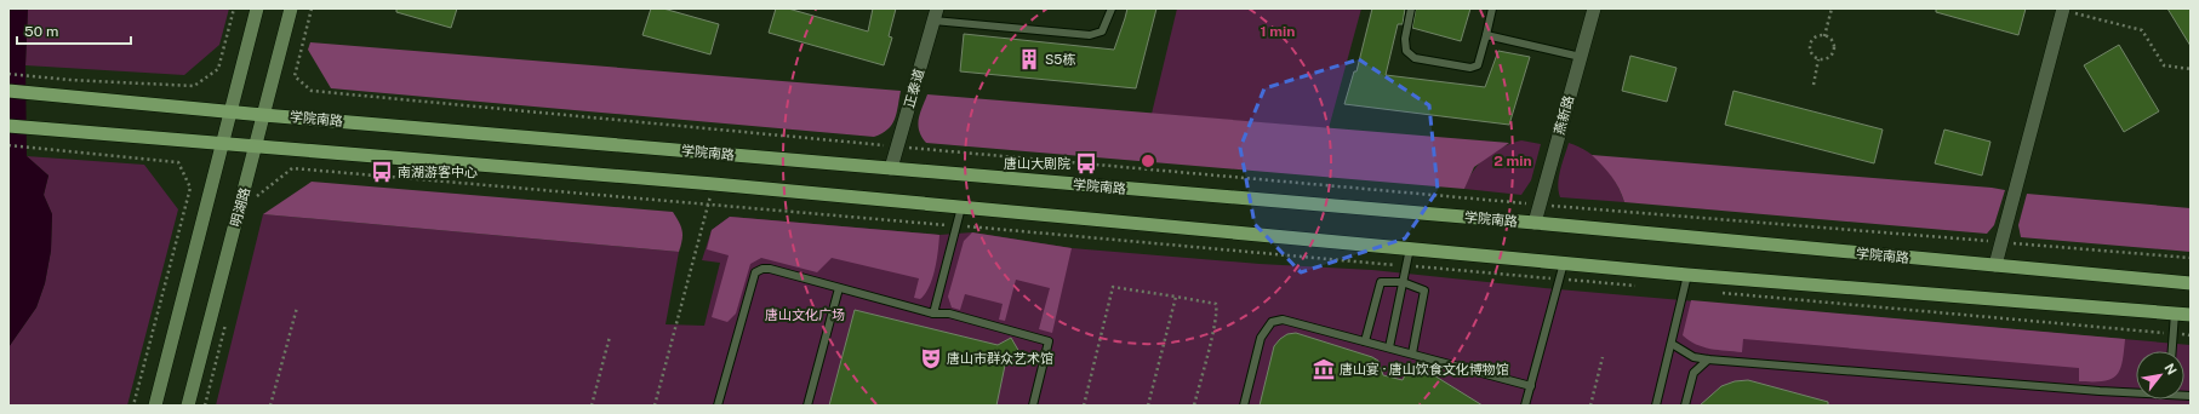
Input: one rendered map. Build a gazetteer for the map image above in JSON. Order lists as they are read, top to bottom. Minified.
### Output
{"streets":{"main road":["学院南路","明湖路"],"street":["正泰道","燕新路"]},"crossings":[["正泰道","学院南路"],["燕新路","学院南路"],["学院南路","明湖路"]],"parks":["唐山文化广场"],"places":{"building":["S5栋"],"bus stop":["唐山大剧院","南湖游客中心"],"theatre":["唐山市群众艺术馆"],"museum":["唐山宴 · 唐山饮食文化博物馆"]},"scale_bar":"50 m","north":"top right","rings":["1 min","2 min"]}
